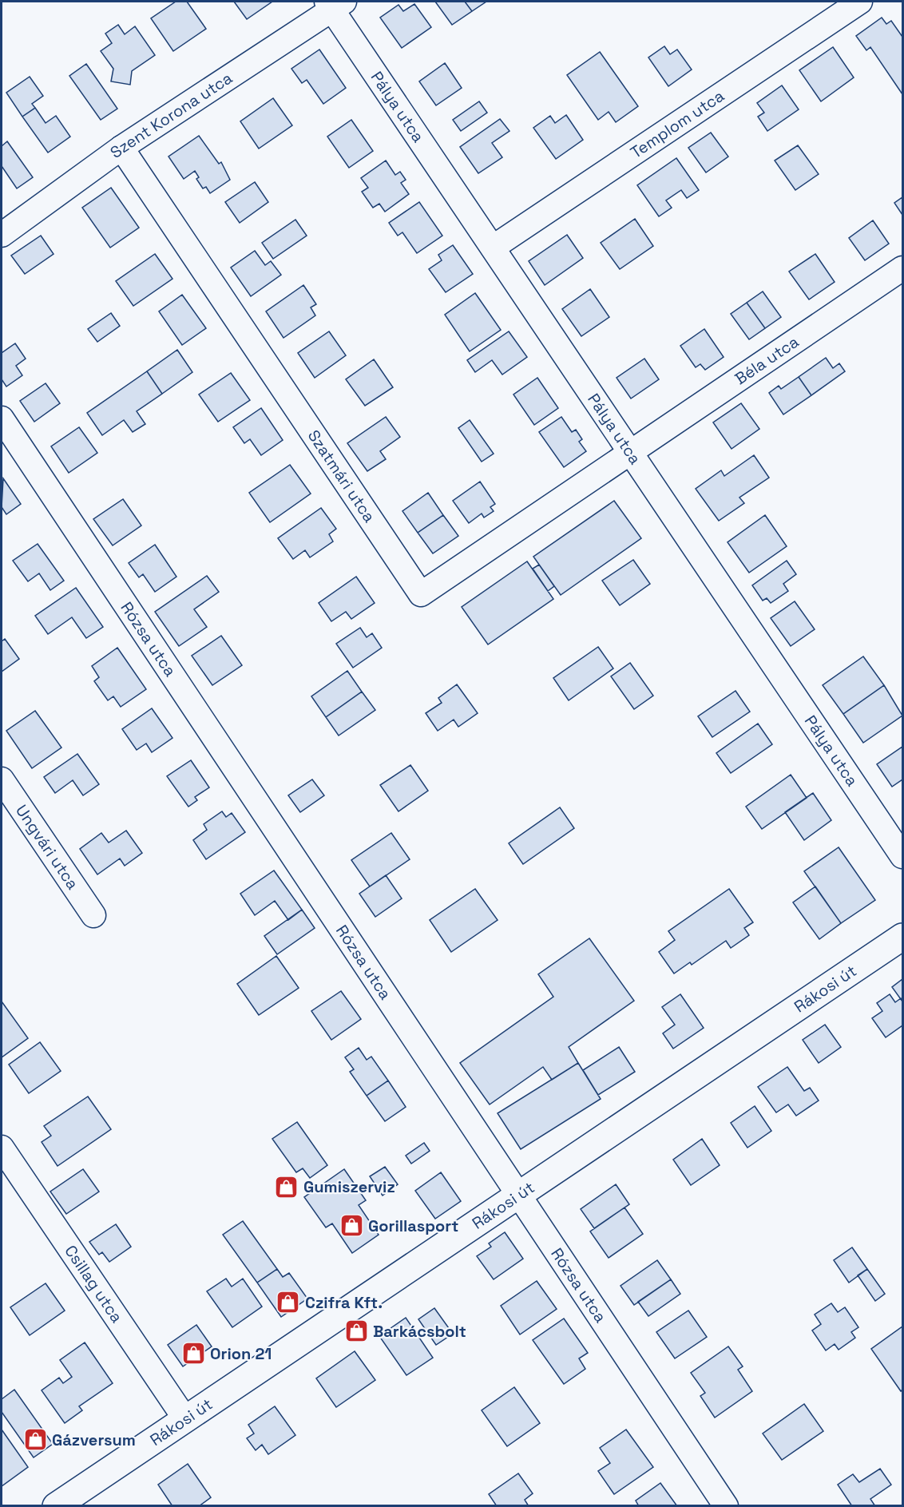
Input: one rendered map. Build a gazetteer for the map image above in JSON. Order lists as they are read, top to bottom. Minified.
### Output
{"streets":{"main road":["Rákosi út"],"street":["Pálya utca","Szent Korona utca","Templom utca","Béla utca","Szatmári utca","Rózsa utca","Ungvári utca","Csillag utca"]},"crossings":[["Pálya utca","Szent Korona utca"],["Pálya utca","Templom utca"],["Pálya utca","Béla utca"],["Pálya utca","Szatmári utca"],["Szent Korona utca","Szatmári utca"],["Béla utca","Szatmári utca"],["Rózsa utca","Rákosi út"],["Rákosi út","Csillag utca"]],"places":{"shop":["Gumiszerviz","Gorillasport","Czifra Kft.","Barkácsbolt","Orion 21","Gázversum"]}}
